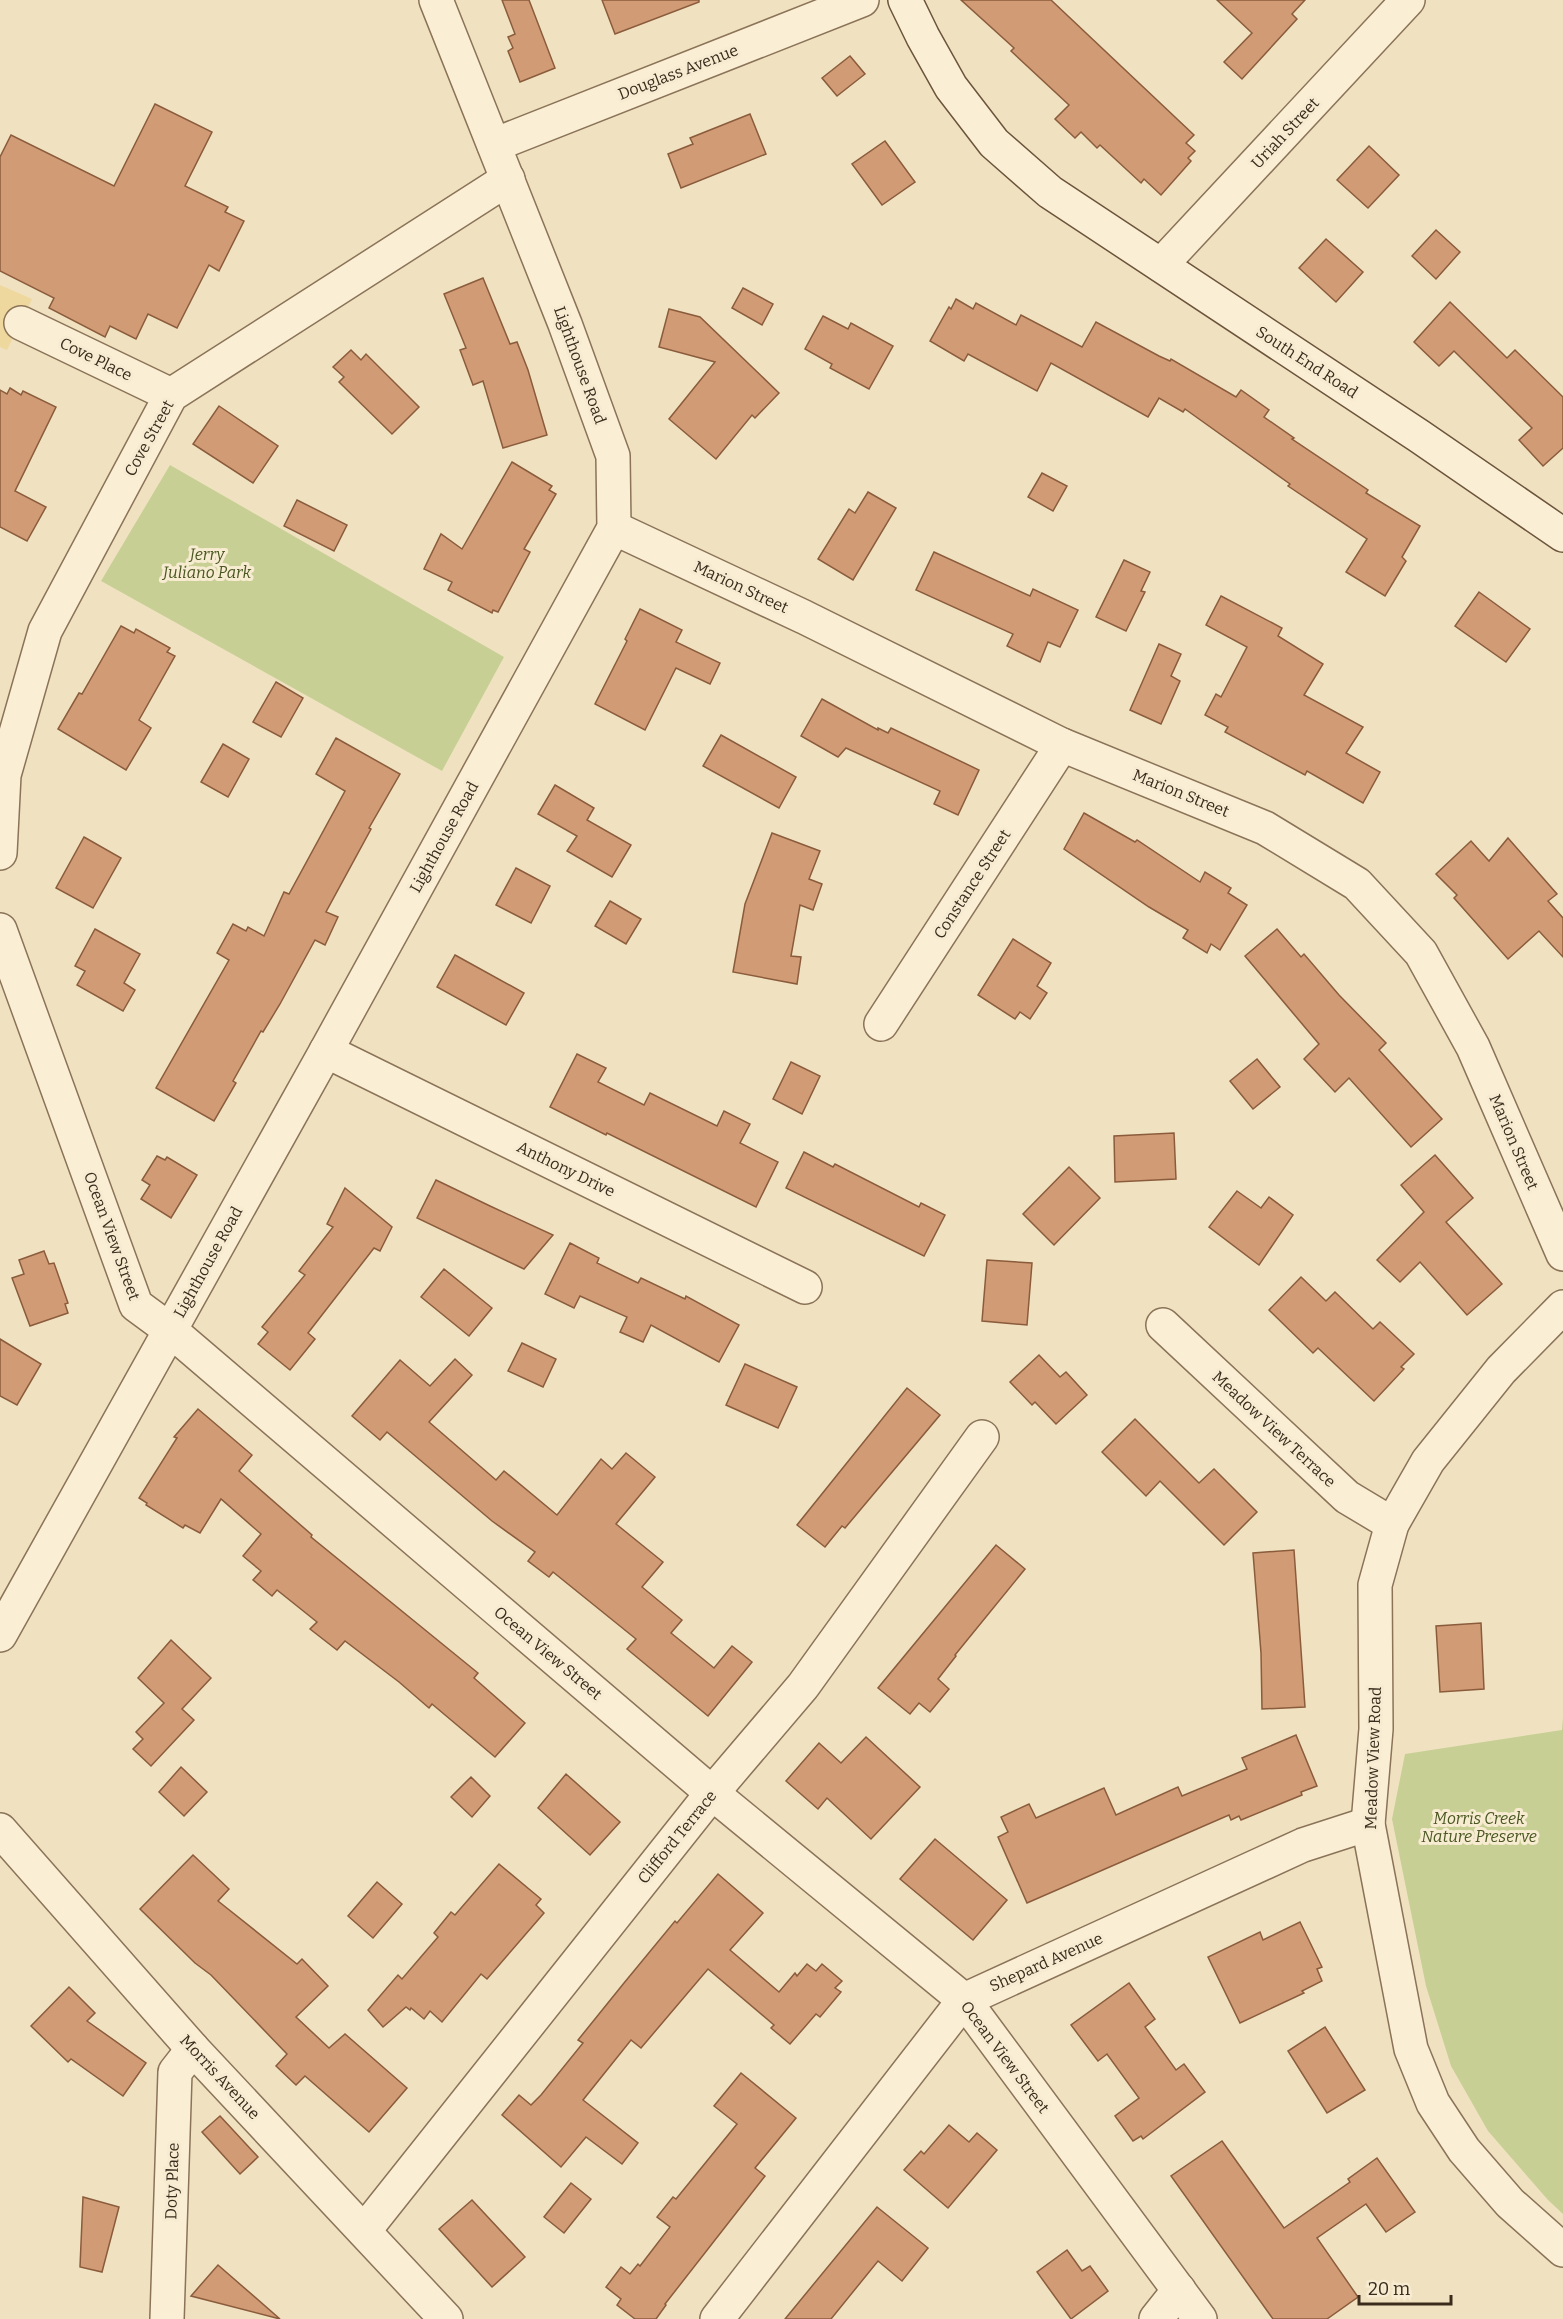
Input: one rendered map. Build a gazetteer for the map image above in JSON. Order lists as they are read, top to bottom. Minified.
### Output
{"streets":{"street":["Douglass Avenue","Uriah Street","Cove Place","South End Road","Lighthouse Road","Cove Street","Marion Street","Constance Street","Anthony Drive","Ocean View Street","Meadow View Terrace","Meadow View Road","Clifford Terrace","Shepard Avenue","Morris Avenue","Doty Place"]},"crossings":[["Douglass Avenue","Lighthouse Road"],["Uriah Street","South End Road"],["Cove Place","Cove Street"],["Lighthouse Road","Cove Street"],["Lighthouse Road","Marion Street"],["Lighthouse Road","Anthony Drive"],["Lighthouse Road","Ocean View Street"],["Marion Street","Constance Street"],["Ocean View Street","Clifford Terrace"],["Ocean View Street","Shepard Avenue"],["Meadow View Terrace","Meadow View Road"],["Meadow View Road","Shepard Avenue"],["Clifford Terrace","Morris Avenue"],["Morris Avenue","Doty Place"]],"parks":["Jerry Juliano Park","Morris Creek Nature Preserve"],"scale_bar":"20 m"}
